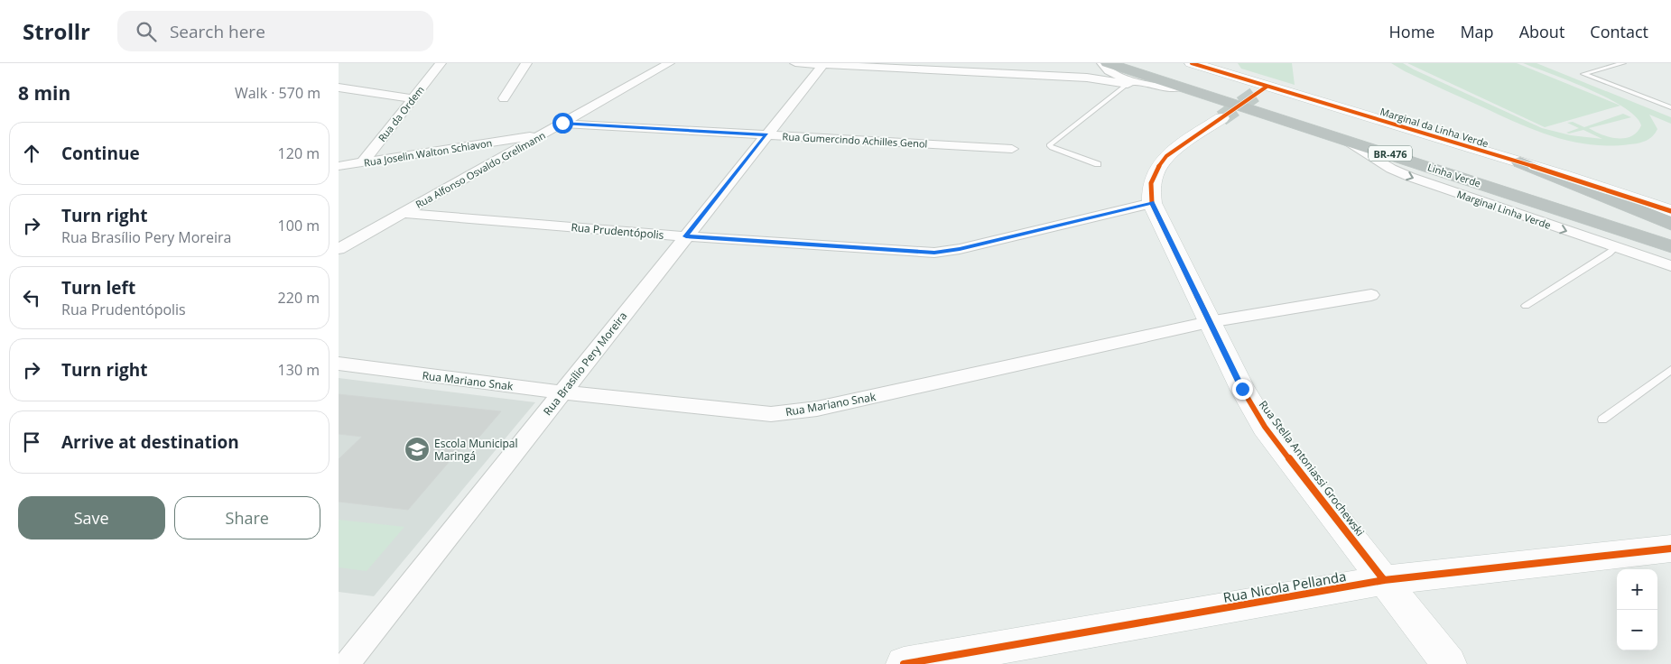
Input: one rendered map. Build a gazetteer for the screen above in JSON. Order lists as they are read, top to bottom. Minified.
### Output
{"streets":{"highway":["BR-476","Linha Verde"],"main road":["Marginal da Linha Verde","Rua Stella Antoniassi Grochewski","Rua Nicola Pellanda"],"street":["Rua da Ordem","Rua Gumercindo Achilles Genol","Rua Joselin Walton Schiavon","Rua Alfonso Osvaldo Grellmann","Marginal Linha Verde","Rua Prudentópolis","Rua Brasílio Pery Moreira","Rua Mariano Snak"]},"crossings":[["Rua da Ordem","Rua Joselin Walton Schiavon"],["Rua Gumercindo Achilles Genol","Rua Alfonso Osvaldo Grellmann"],["Rua Gumercindo Achilles Genol","Rua Brasílio Pery Moreira"],["Rua Joselin Walton Schiavon","Rua Alfonso Osvaldo Grellmann"],["Rua Alfonso Osvaldo Grellmann","Rua Prudentópolis"],["Linha Verde","Marginal Linha Verde"],["Rua Prudentópolis","Rua Brasílio Pery Moreira"],["Rua Prudentópolis","Rua Stella Antoniassi Grochewski"],["Rua Brasílio Pery Moreira","Rua Mariano Snak"],["Rua Mariano Snak","Rua Stella Antoniassi Grochewski"],["Rua Stella Antoniassi Grochewski","Rua Nicola Pellanda"]],"one_way":["Marginal Linha Verde"],"places":{"school or university":["Escola Municipal Maringá"]},"page":{"header":"Strollr","search":"Search here","nav":["Home","Map","About","Contact"],"heading":["8 min","Walk · 570 m"],"list":[["Continue","120 m"],["Turn right","Rua Brasílio Pery Moreira","100 m"],["Turn left","Rua Prudentópolis","220 m"],["Turn right","130 m"],"Arrive at destination"],"buttons":["Save","Share"],"map_buttons":["+","−"]}}
